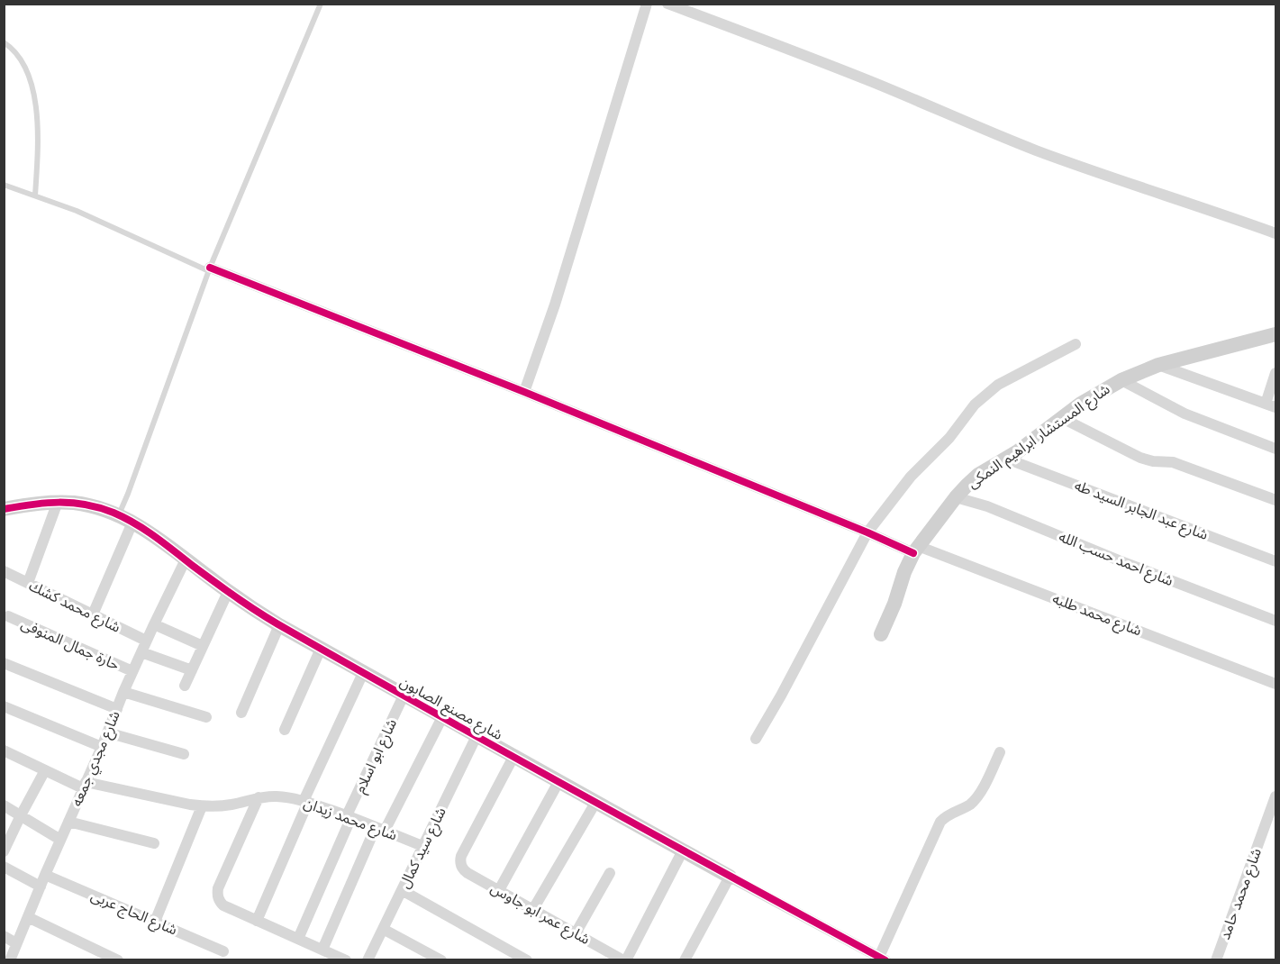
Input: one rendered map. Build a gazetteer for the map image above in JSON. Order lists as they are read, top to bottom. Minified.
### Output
{"streets":{"street":["شارع المستشار ابراهيم النمكى","شارع عبد الجابر السيد طه","شارع احمد حسب الله","شارع محمد كشك","شارع محمد طلبه","حارة جمال المنوفى","شارع مصنع الصابون","شارع ابو اسلام","شارع مجدي جمعه","شارع محمد زيدان","شارع سيد كمال","شارع محمد حامد","شارع الحاج عربى","شارع عمر ابو جاوس"]},"crossings":[["شارع المستشار ابراهيم النمكى","شارع عبد الجابر السيد طه"],["شارع المستشار ابراهيم النمكى","شارع احمد حسب الله"],["شارع المستشار ابراهيم النمكى","شارع محمد طلبه"],["شارع محمد كشك","شارع مجدي جمعه"],["حارة جمال المنوفى","شارع مجدي جمعه"],["شارع مصنع الصابون","شارع ابو اسلام"],["شارع مصنع الصابون","شارع مجدي جمعه"],["شارع مصنع الصابون","شارع سيد كمال"],["شارع مصنع الصابون","شارع عمر ابو جاوس"],["شارع ابو اسلام","شارع محمد زيدان"],["شارع مجدي جمعه","شارع محمد زيدان"],["شارع مجدي جمعه","شارع الحاج عربى"],["شارع محمد زيدان","شارع سيد كمال"]]}
